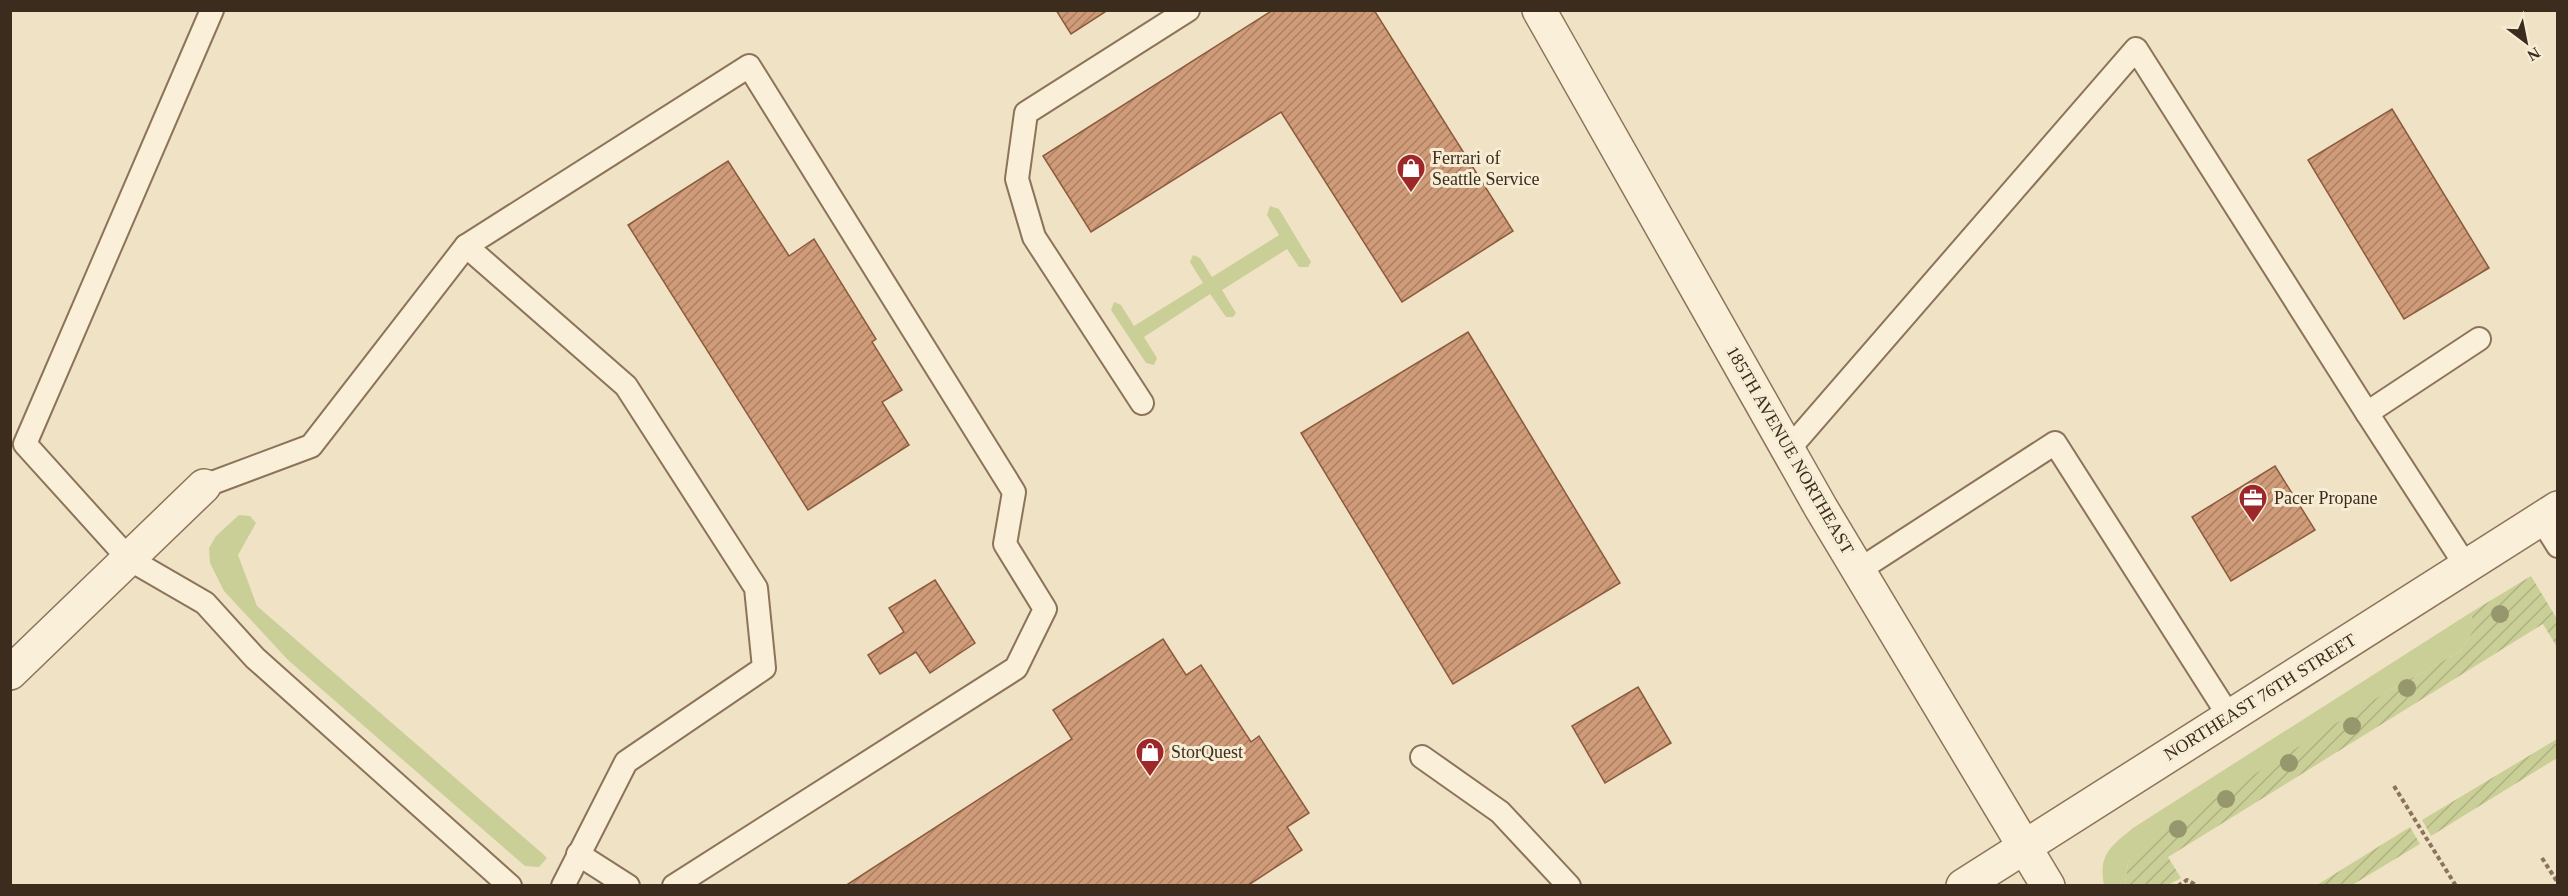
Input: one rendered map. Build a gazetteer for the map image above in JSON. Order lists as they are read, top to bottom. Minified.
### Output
{"streets":{"street":["185TH AVENUE NORTHEAST","NORTHEAST 76TH STREET"]},"crossings":[["185TH AVENUE NORTHEAST","NORTHEAST 76TH STREET"]],"places":{"shop":["Ferrari of Seattle Service","StorQuest"],"office":["Pacer Propane"]},"north":"bottom right"}
